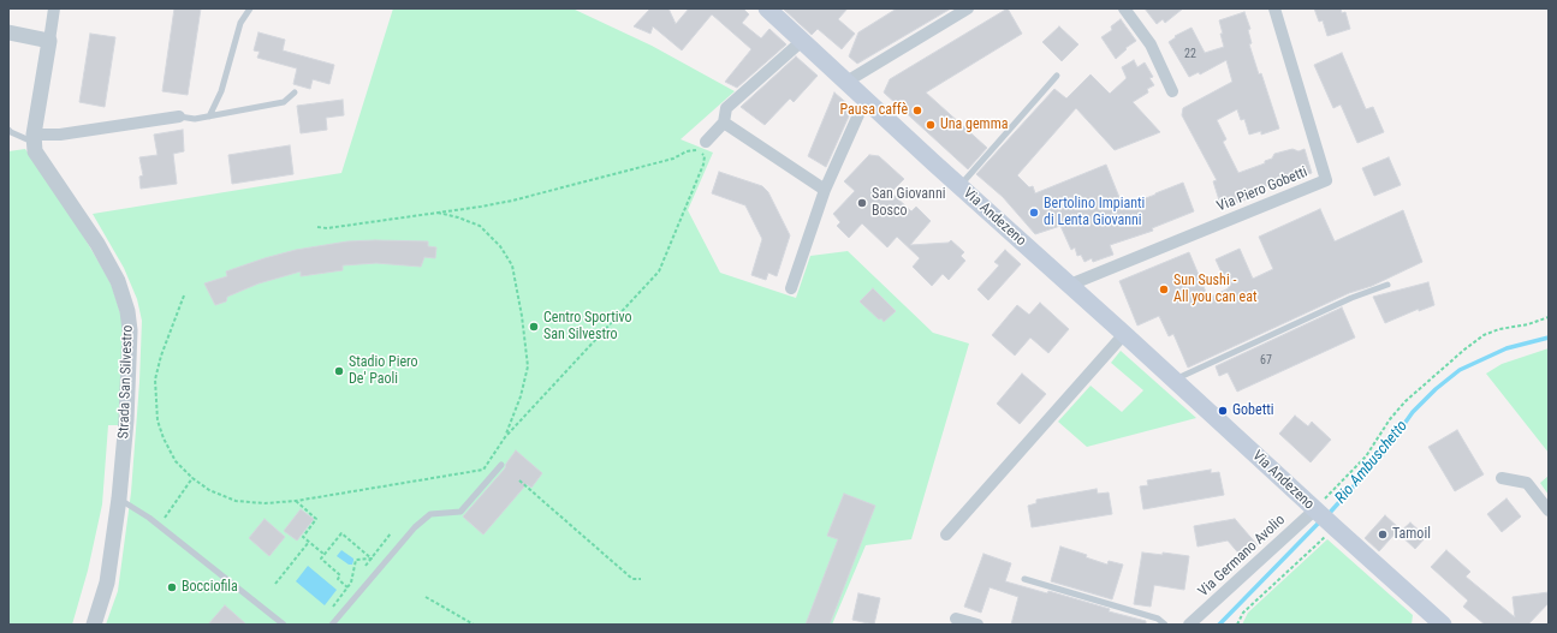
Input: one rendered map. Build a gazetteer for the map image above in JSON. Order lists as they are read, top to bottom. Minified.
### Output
{"streets":{"main road":["Via Andezeno"],"street":["Via Piero Gobetti","Strada San Silvestro","Via Germano Avolio"]},"crossings":[["Via Piero Gobetti","Via Andezeno"],["Via Andezeno","Via Germano Avolio"]],"water":["Rio Ambuschetto"],"places":["Pausa caffè","Una gemma","San Giovanni Bosco","Bertolino Impianti di Lenta Giovanni","Sun Sushi - All you can eat","Centro Sportivo San Silvestro","Stadio Piero De' Paoli","Gobetti","Tamoil","Bocciofila"],"house_numbers":["22","67"]}
